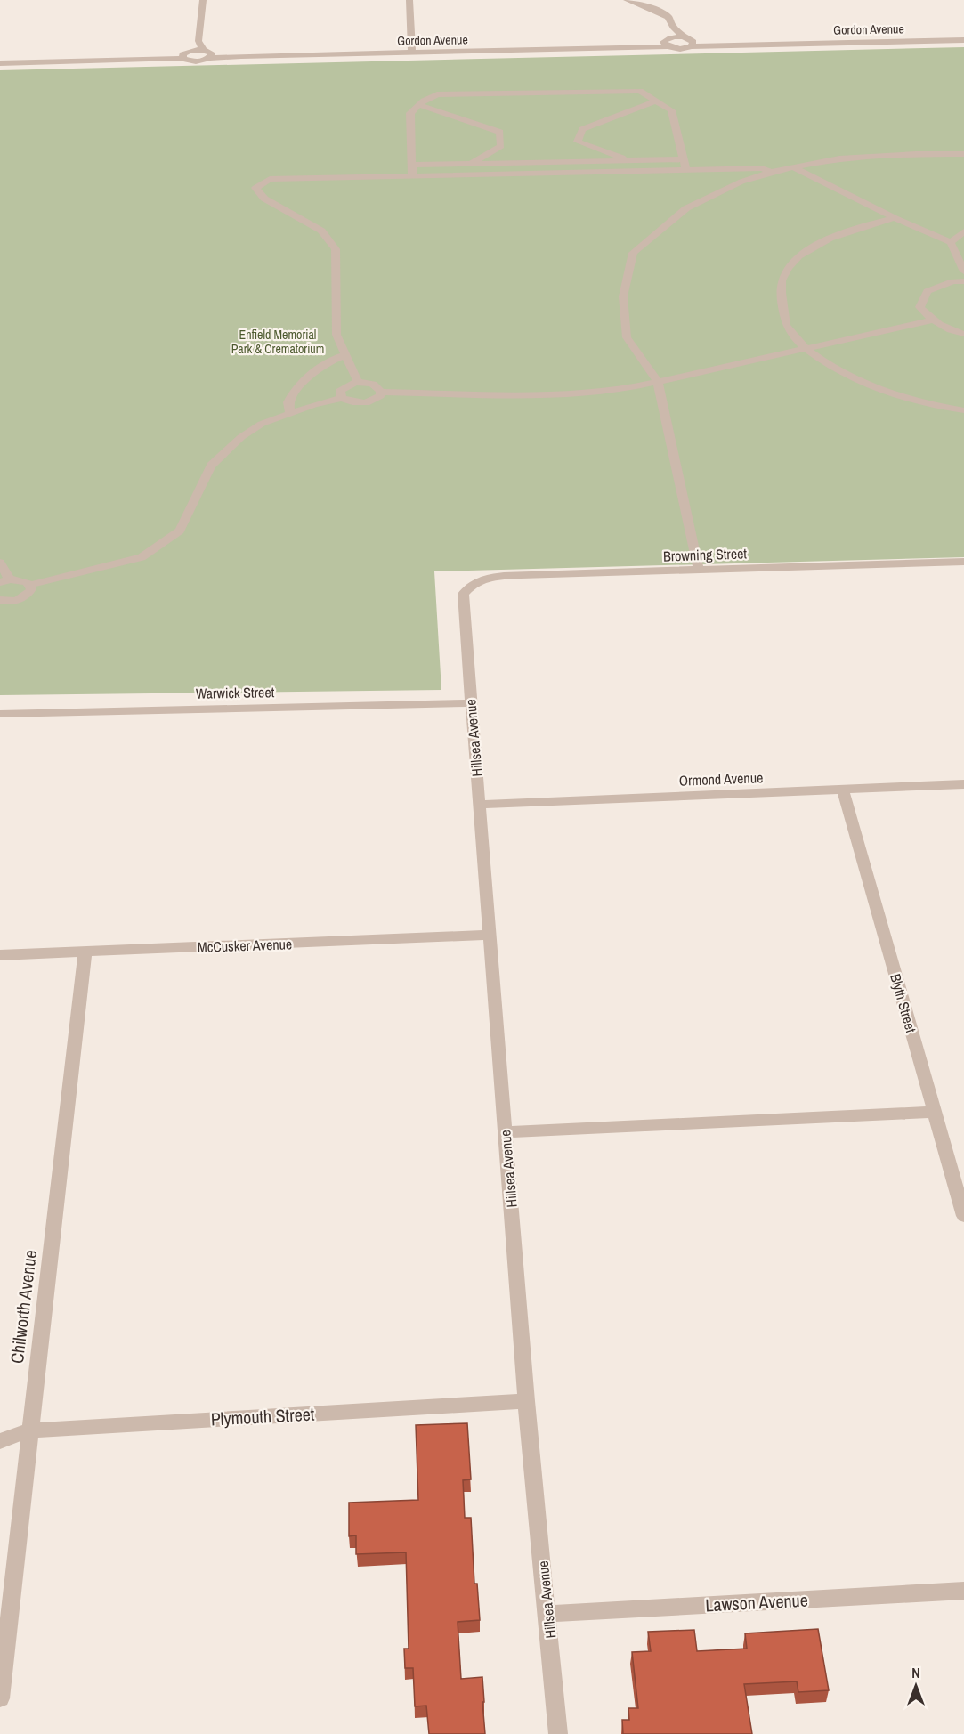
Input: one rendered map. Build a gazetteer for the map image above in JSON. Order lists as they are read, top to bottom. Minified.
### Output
{"streets":{"street":["Gordon Avenue","Browning Street","Warwick Street","Hillsea Avenue","Ormond Avenue","McCusker Avenue","Blyth Street","Chilworth Avenue","Plymouth Street","Lawson Avenue"]},"crossings":[["Browning Street","Hillsea Avenue"],["Warwick Street","Hillsea Avenue"],["Hillsea Avenue","Ormond Avenue"],["Hillsea Avenue","McCusker Avenue"],["Hillsea Avenue","Plymouth Street"],["Hillsea Avenue","Lawson Avenue"],["Ormond Avenue","Blyth Street"],["McCusker Avenue","Chilworth Avenue"],["Chilworth Avenue","Plymouth Street"]],"parks":["Enfield Memorial Park & Crematorium"],"north":"top"}
